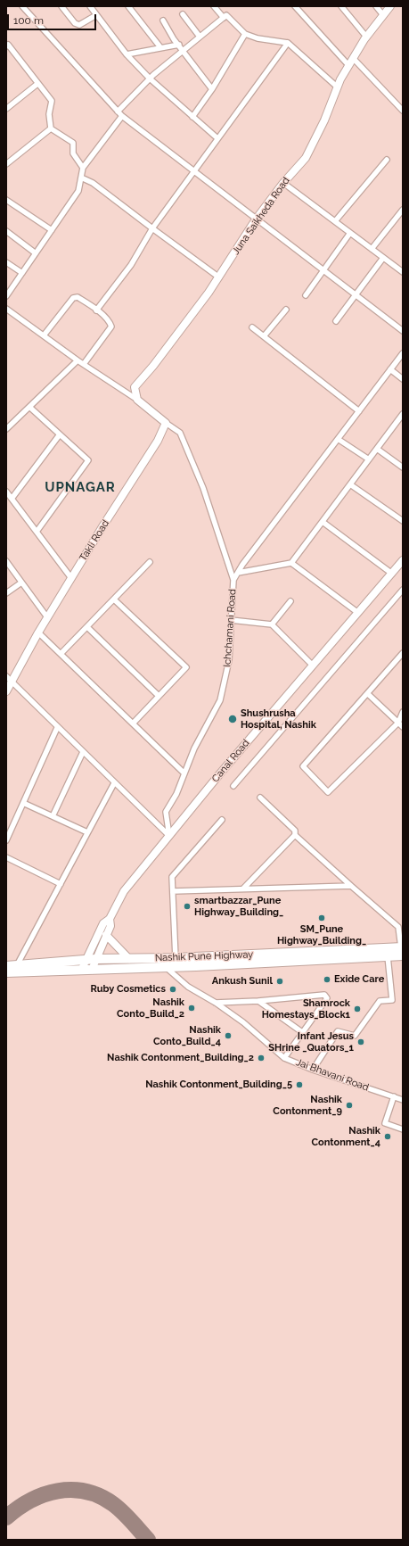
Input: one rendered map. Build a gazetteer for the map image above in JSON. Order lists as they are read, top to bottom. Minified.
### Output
{"streets":{"highway":["Nashik Pune Highway"],"main road":["Juna Saikheda Road","Takli Road","Canal Road"],"street":["Ichchamani Road","Jai Bhavani Road"]},"crossings":[["Takli Road","Ichchamani Road"],["Ichchamani Road","Canal Road"],["Canal Road","Nashik Pune Highway"],["Nashik Pune Highway","Jai Bhavani Road"]],"districts":["UPNAGAR"],"places":["Shushrusha Hospital, Nashik","smartbazzar_Pune Highway_Building_","SM_Pune Highway_Building_","Exide Care","Ankush Sunil","Ruby Cosmetics","Nashik Conto_Build_2","Shamrock Homestays_Block1","Nashik Conto_Build_4","Infant Jesus SHrine _Quators_1","Nashik Contonment_Building_2","Nashik Contonment_Building_5","Nashik Contonment_9","Nashik Contonment_4"],"scale_bar":"100 m"}
